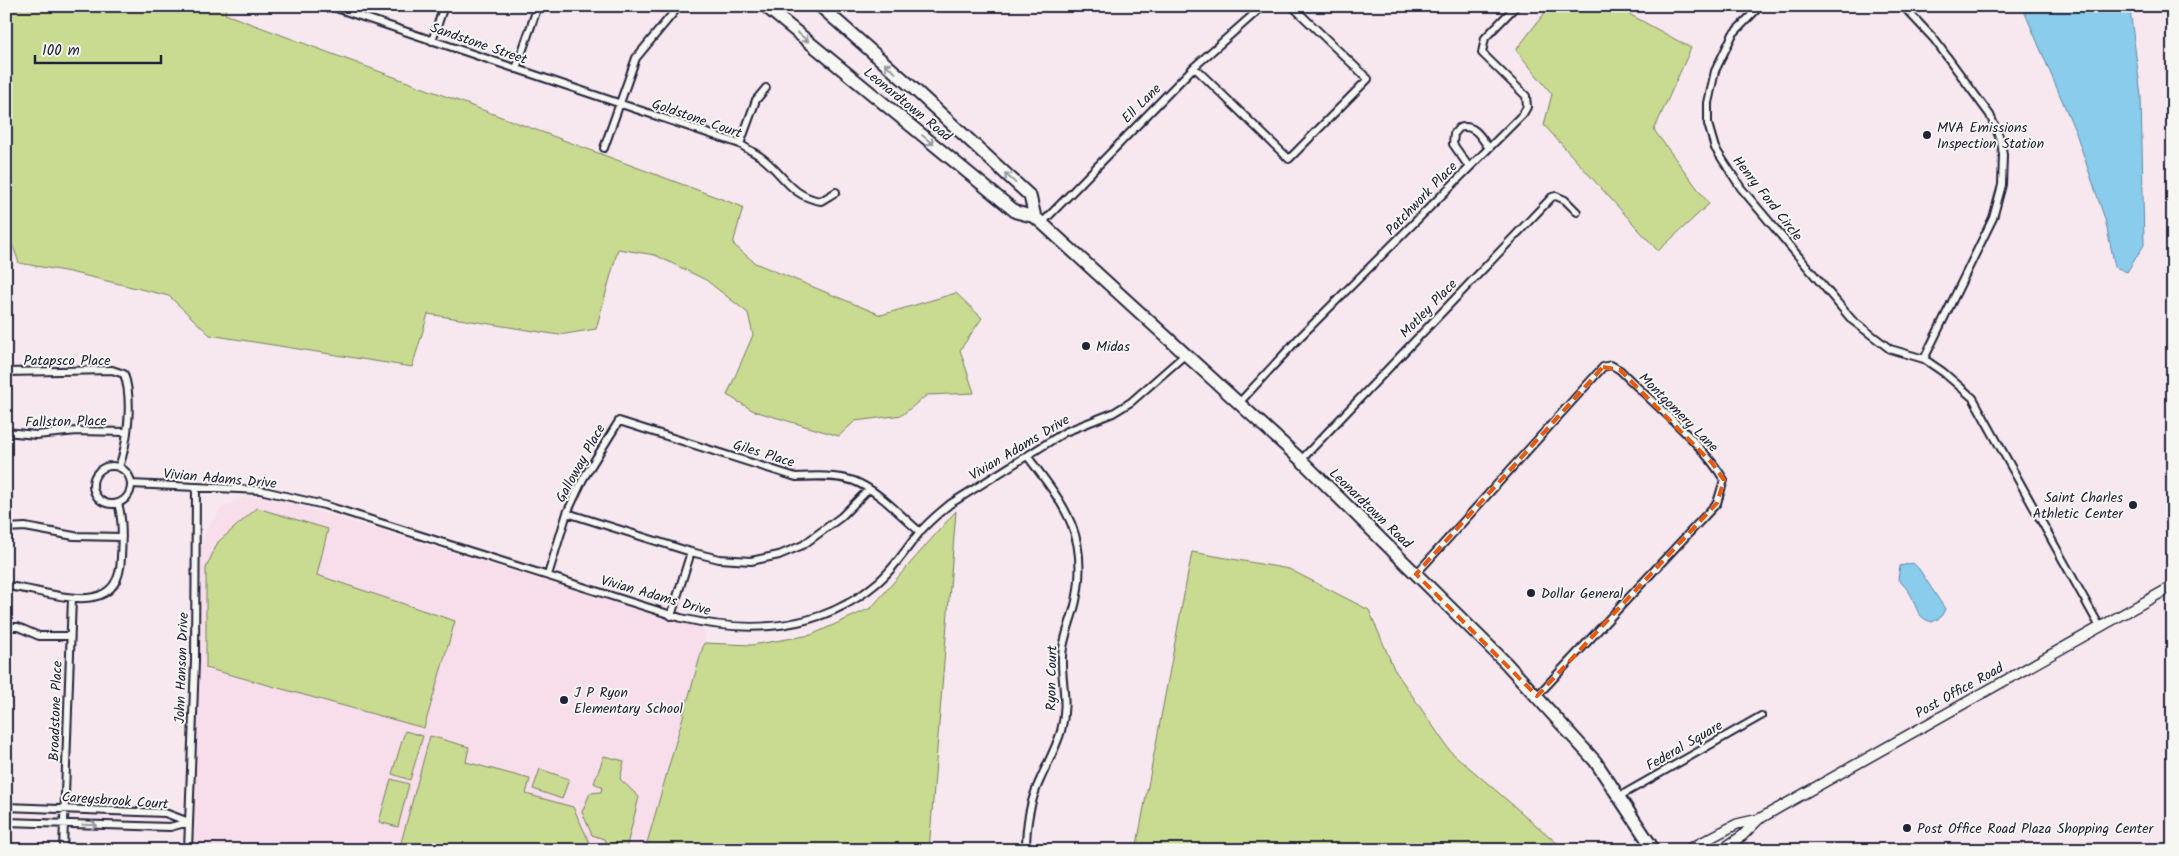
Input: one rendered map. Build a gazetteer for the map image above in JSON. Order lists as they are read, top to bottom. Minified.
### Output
{"streets":{"highway":["Leonardtown Road"],"street":["Sandstone Street","Ell Lane","Goldstone Court","Patchwork Place","Henry Ford Circle","Motley Place","Patapsco Place","Montgomery Lane","Fallston Place","Vivian Adams Drive","Giles Place","Galloway Place","John Hanson Drive","Ryon Court","Post Office Road","Broadstone Place","Federal Square","Careysbrook Court"]},"crossings":[["Sandstone Street","Goldstone Court"],["Ell Lane","Leonardtown Road"],["Leonardtown Road","Patchwork Place"],["Leonardtown Road","Motley Place"],["Leonardtown Road","Montgomery Lane"],["Leonardtown Road","Vivian Adams Drive"],["Leonardtown Road","Federal Square"],["Henry Ford Circle","Post Office Road"],["Patapsco Place","Fallston Place"],["Patapsco Place","Vivian Adams Drive"],["Vivian Adams Drive","Giles Place"],["Vivian Adams Drive","Galloway Place"],["Vivian Adams Drive","John Hanson Drive"],["Vivian Adams Drive","Ryon Court"],["Giles Place","Galloway Place"],["John Hanson Drive","Careysbrook Court"],["Broadstone Place","Careysbrook Court"]],"places":["MVA Emissions Inspection Station","Midas","Saint Charles Athletic Center","Dollar General","J P Ryon Elementary School","Post Office Road Plaza Shopping Center"],"scale_bar":"100 m"}
